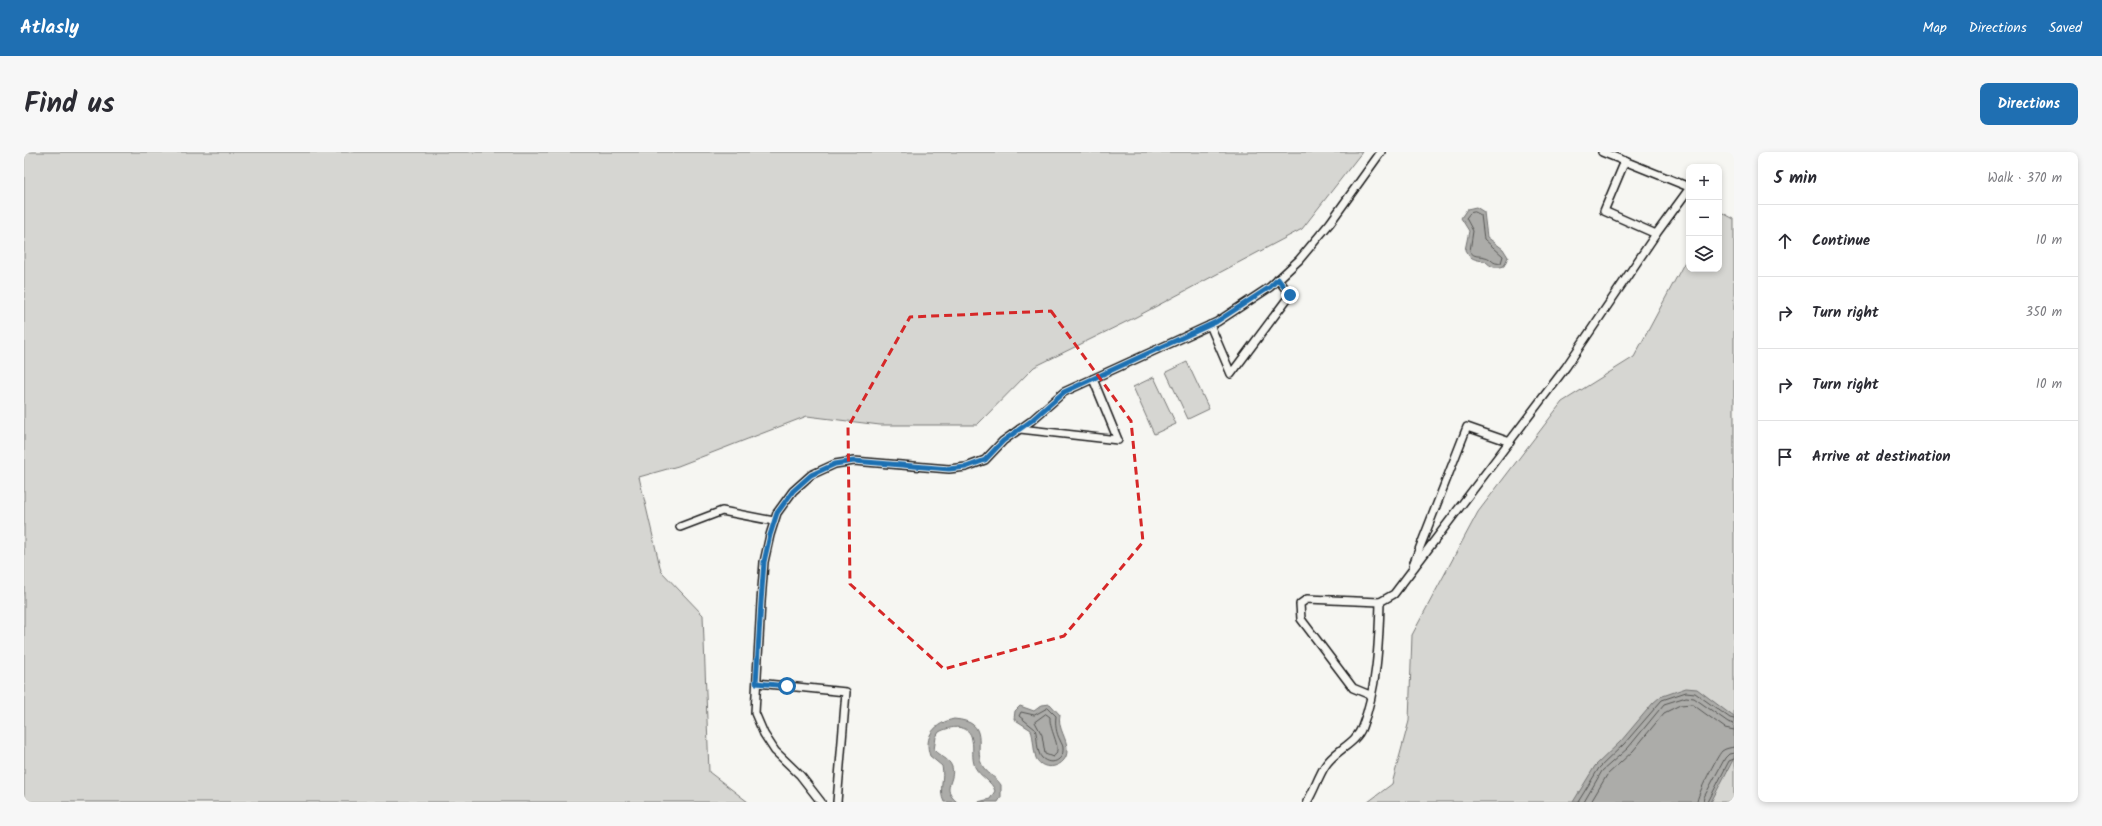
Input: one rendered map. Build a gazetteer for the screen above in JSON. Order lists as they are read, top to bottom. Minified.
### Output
{"page":{"header":"Atlasly","nav":["Map","Directions","Saved"],"title":"Find us","buttons":"Directions","heading":["5 min","Walk · 370 m"],"map_buttons":["+","−"],"list":[["Continue","10 m"],["Turn right","350 m"],["Turn right","10 m"],"Arrive at destination"]}}
